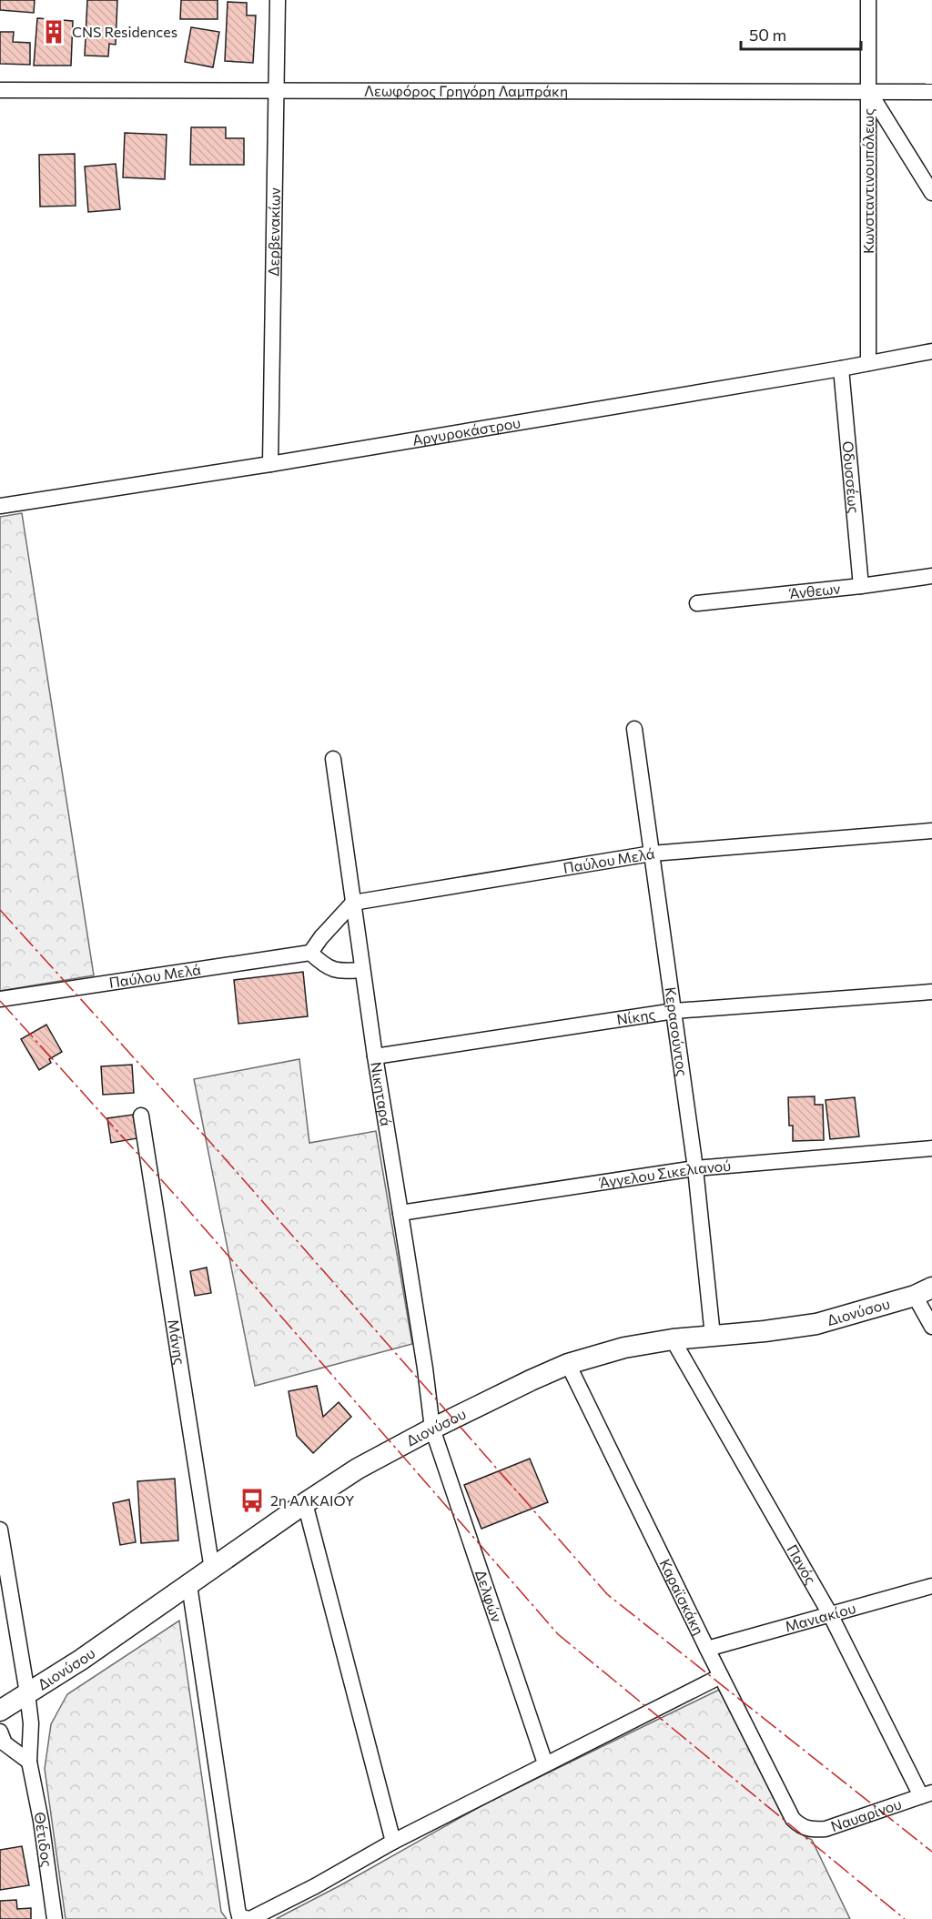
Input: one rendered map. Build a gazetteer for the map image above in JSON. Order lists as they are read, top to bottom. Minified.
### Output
{"streets":{"main road":["Διονύσου"],"street":["Λεωφόρος Γρηγόρη Λαμπράκη","Κωνσταντινουπόλεως","Δερβενακίων","Αργυροκάστρου","Οδυσσέως","Άνθεων","Παύλου Μελά","Νίκης","Κερασούντος","Νικηταρά","Άγγελου Σικελιανού","Μάνης","Πανός","Δελφών","Καραϊσκάκη","Μανιακίου","Ναυαρίνου","Θέτιδος"]},"crossings":[["Λεωφόρος Γρηγόρη Λαμπράκη","Κωνσταντινουπόλεως"],["Λεωφόρος Γρηγόρη Λαμπράκη","Δερβενακίων"],["Κωνσταντινουπόλεως","Αργυροκάστρου"],["Δερβενακίων","Αργυροκάστρου"],["Αργυροκάστρου","Οδυσσέως"],["Οδυσσέως","Άνθεων"],["Παύλου Μελά","Κερασούντος"],["Παύλου Μελά","Νικηταρά"],["Νίκης","Κερασούντος"],["Νίκης","Νικηταρά"],["Κερασούντος","Άγγελου Σικελιανού"],["Κερασούντος","Διονύσου"],["Νικηταρά","Άγγελου Σικελιανού"],["Νικηταρά","Διονύσου"],["Νικηταρά","Δελφών"],["Διονύσου","Μάνης"],["Διονύσου","Πανός"],["Διονύσου","Δελφών"],["Διονύσου","Καραϊσκάκη"],["Διονύσου","Θέτιδος"],["Πανός","Μανιακίου"],["Πανός","Ναυαρίνου"],["Καραϊσκάκη","Μανιακίου"],["Καραϊσκάκη","Ναυαρίνου"]],"places":{"building":["CNS Residences"],"bus stop":["2η ΑΛΚΑΙΟΥ"]},"scale_bar":"50 m"}
